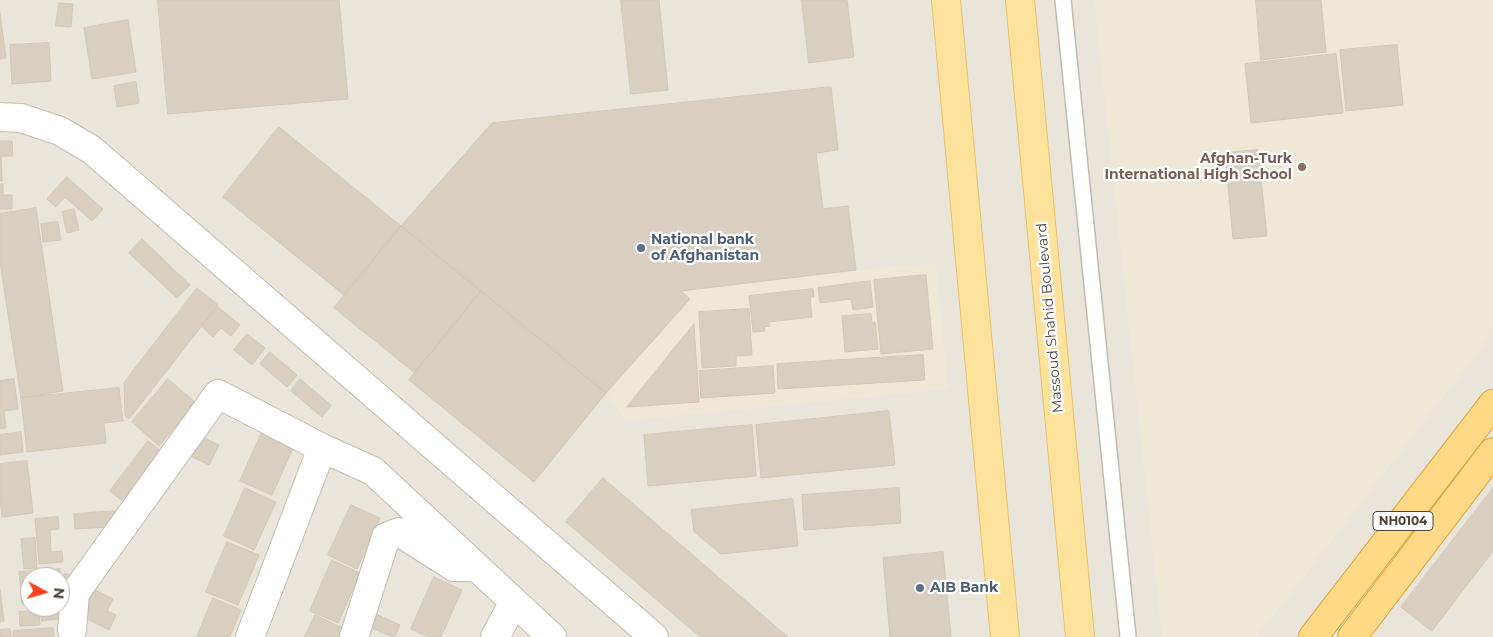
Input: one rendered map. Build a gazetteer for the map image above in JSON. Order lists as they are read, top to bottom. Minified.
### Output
{"streets":{"highway":["NH0104"],"main road":["Massoud Shahid Boulevard"]},"places":["Afghan-Turk International High School","National bank of Afghanistan","AIB Bank"],"north":"right"}
